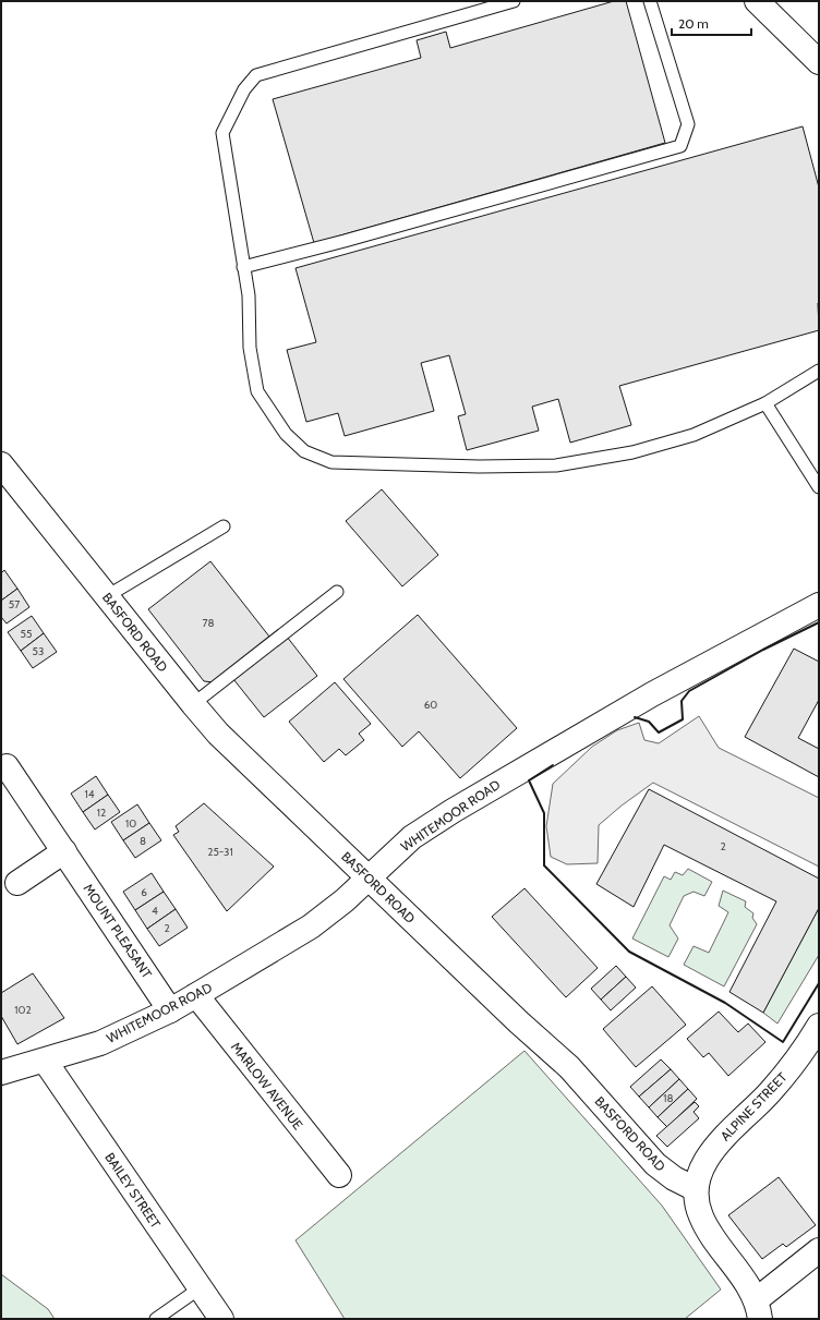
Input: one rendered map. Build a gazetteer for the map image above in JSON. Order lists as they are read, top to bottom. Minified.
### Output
{"streets":{"street":["BASFORD ROAD","WHITEMOOR ROAD","MOUNT PLEASANT","MARLOW AVENUE","ALPINE STREET","BAILEY STREET"]},"crossings":[["BASFORD ROAD","WHITEMOOR ROAD"],["BASFORD ROAD","ALPINE STREET"],["WHITEMOOR ROAD","MOUNT PLEASANT"],["WHITEMOOR ROAD","MARLOW AVENUE"],["WHITEMOOR ROAD","BAILEY STREET"]],"house_numbers":["57","78","55","53","60","14","12","10","8","2","25-31","6","4","2","102","18"],"scale_bar":"20 m"}
